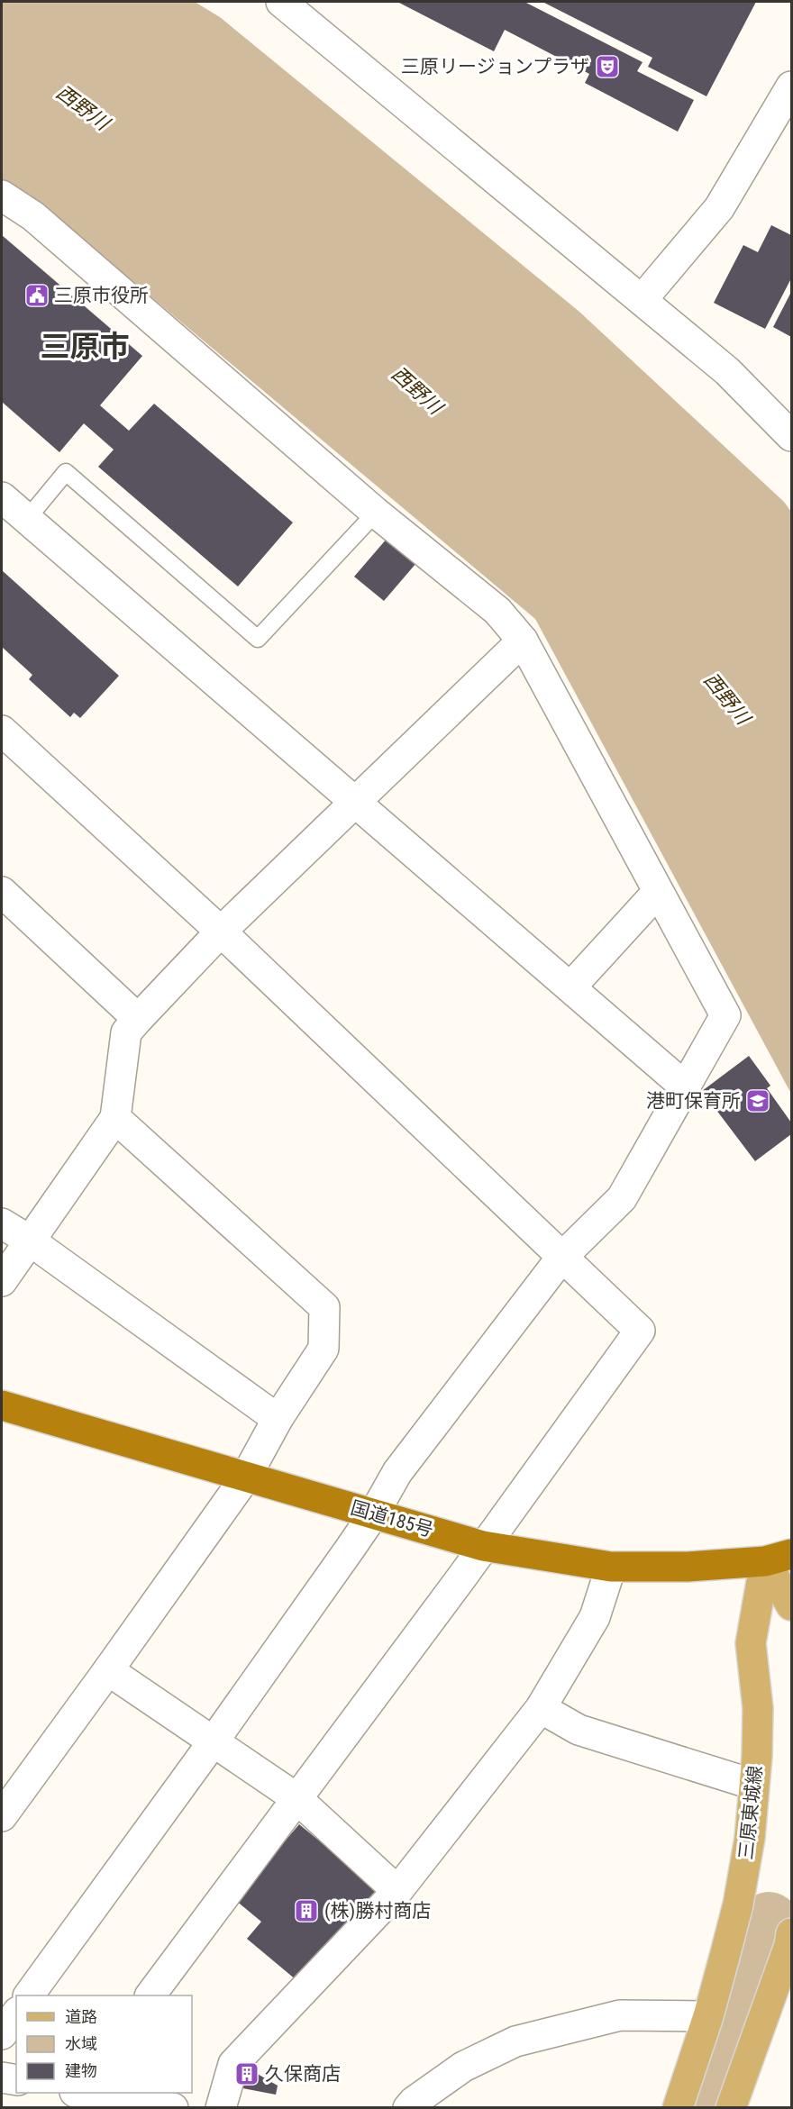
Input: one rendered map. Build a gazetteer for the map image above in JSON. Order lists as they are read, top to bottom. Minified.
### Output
{"streets":{"highway":["国道185号"],"main road":["三原東城線"]},"crossings":[["国道185号","三原東城線"]],"districts":["三原市"],"water":["西野川"],"places":{"theatre":["三原リージョンプラザ"],"public building":["三原市役所"],"school or university":["港町保育所"],"building":["(株)勝村商店","久保商店"]},"legend":["道路","水域","建物"]}
